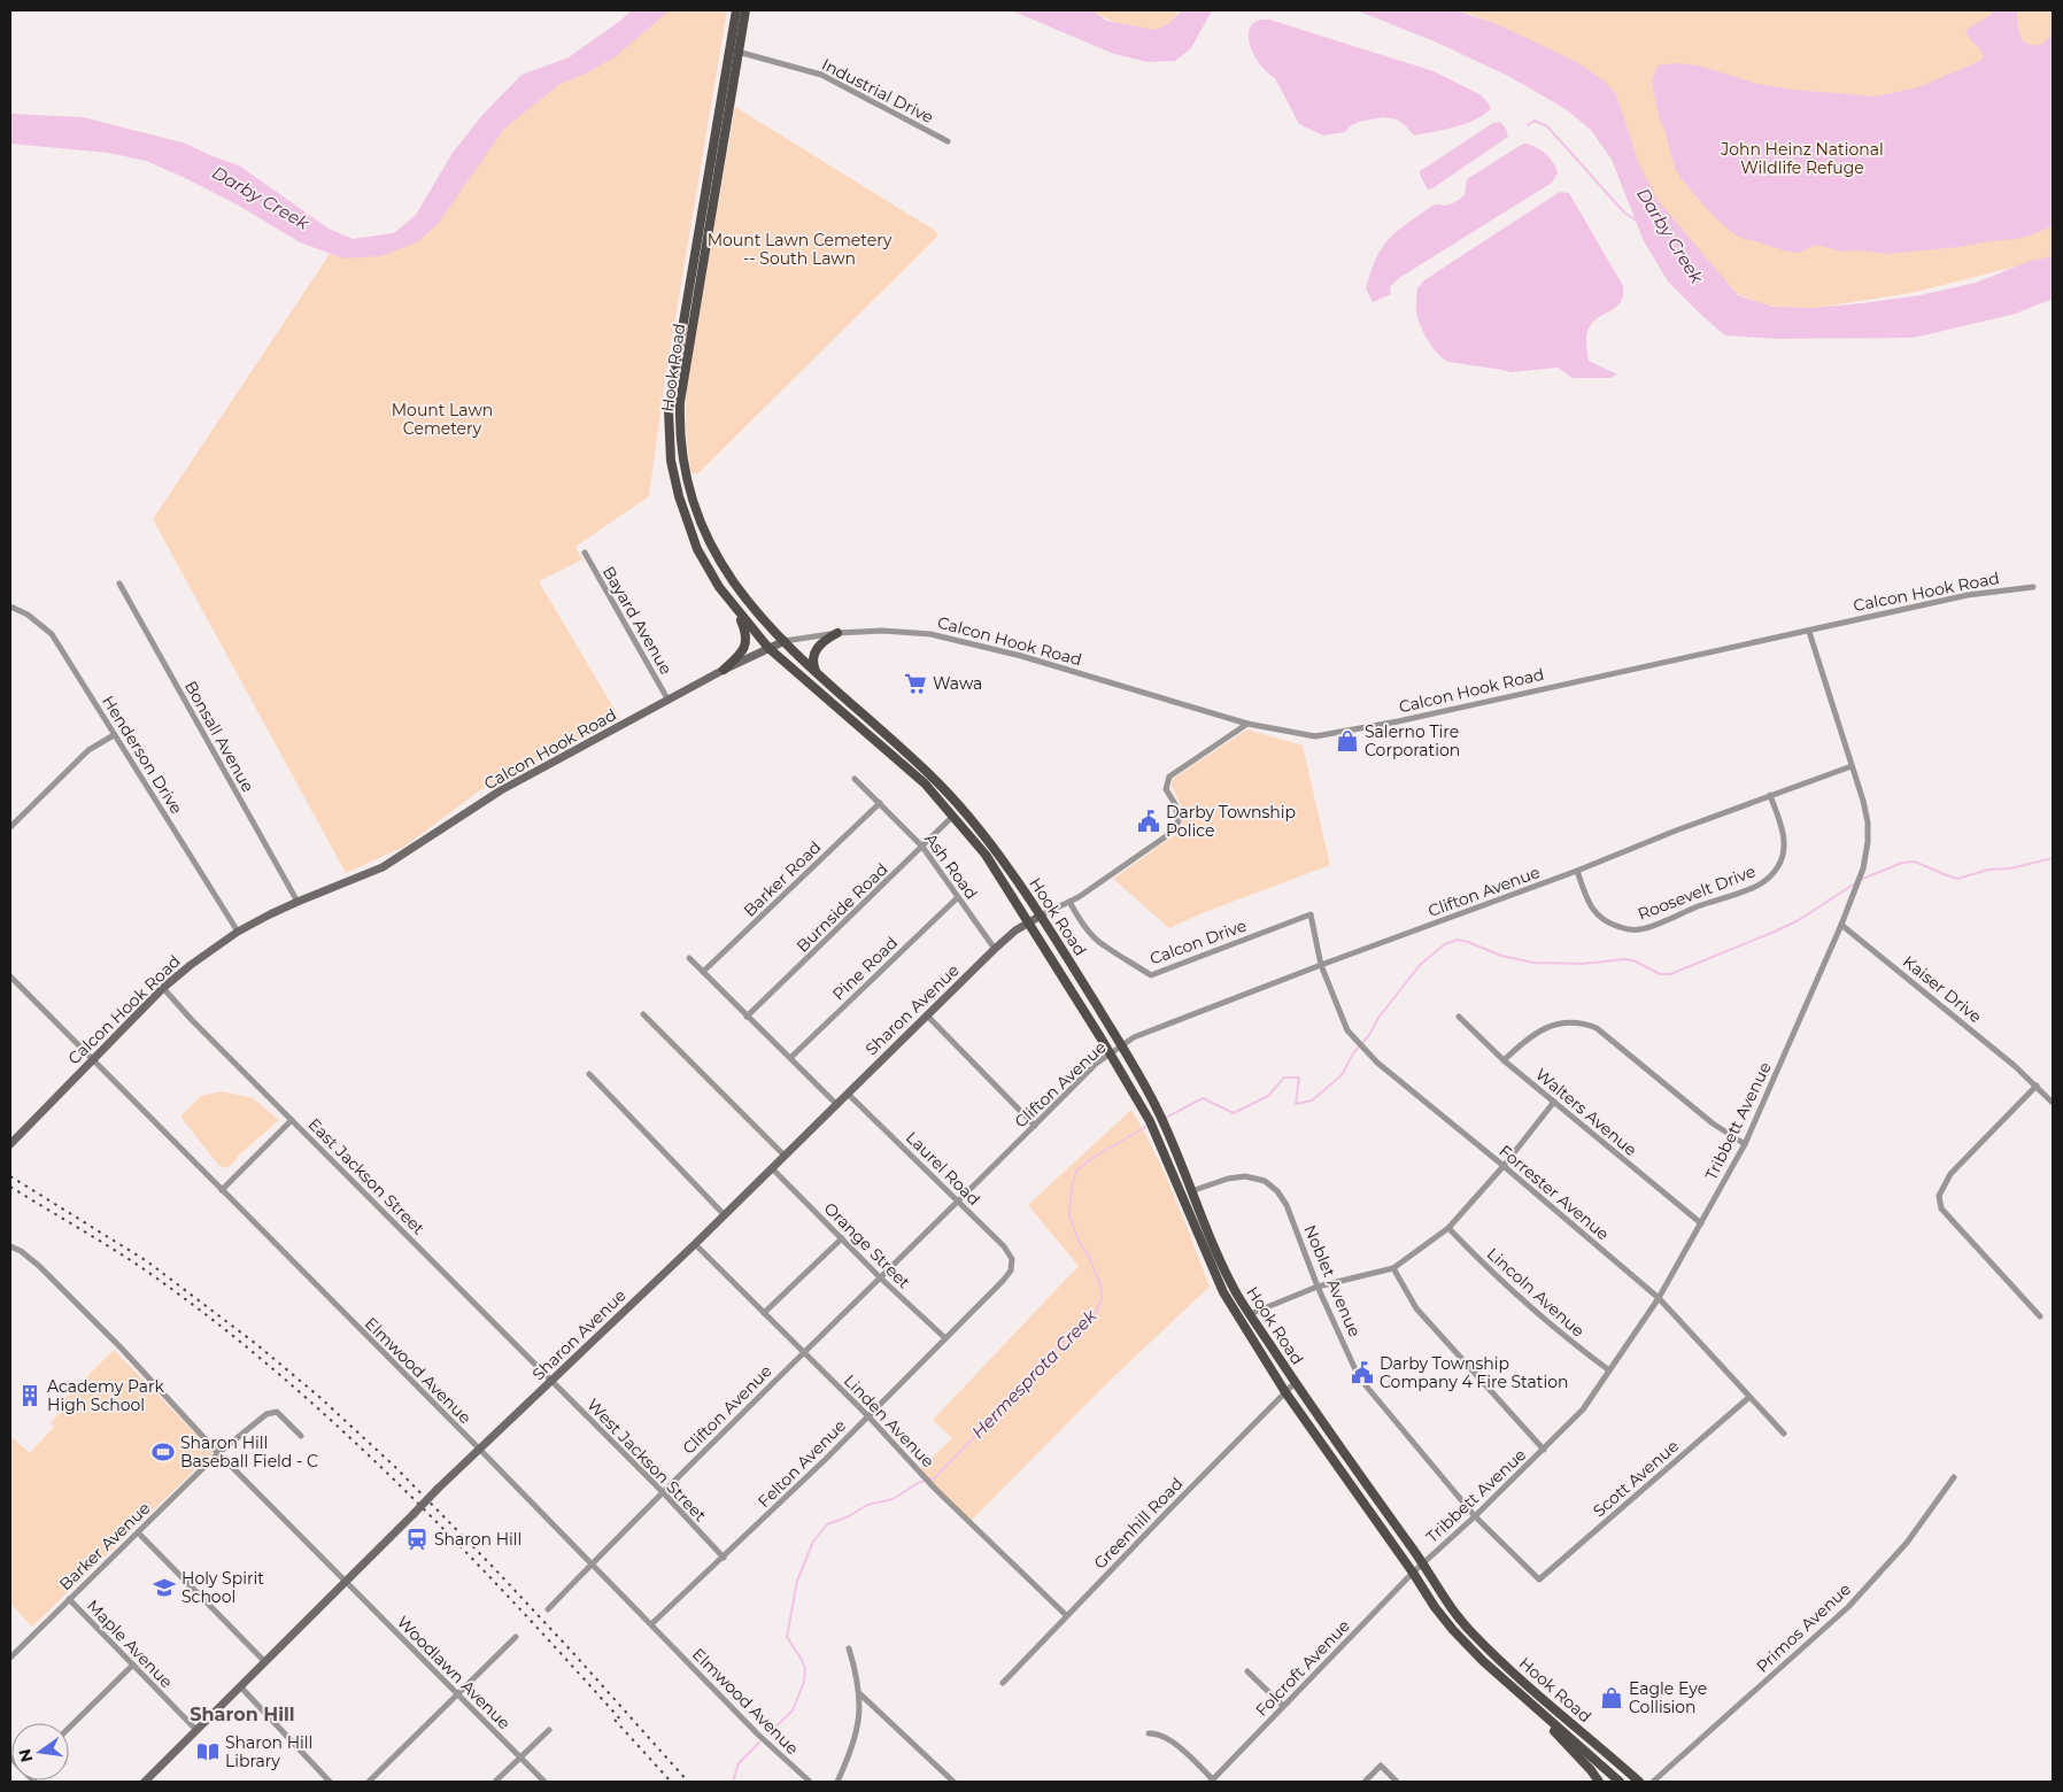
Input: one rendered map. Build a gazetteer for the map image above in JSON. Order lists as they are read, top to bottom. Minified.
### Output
{"streets":{"main road":["Hook Road"],"street":["Industrial Drive","Calcon Hook Road","Bayard Avenue","Bonsall Avenue","Henderson Drive","Ash Road","Barker Road","Clifton Avenue","Roosevelt Drive","Burnside Road","Calcon Drive","Pine Road","Kaiser Drive","Sharon Avenue","Walters Avenue","Tribbett Avenue","Laurel Road","East Jackson Street","Forrester Avenue","Orange Street","Noblet Avenue","Lincoln Avenue","Elmwood Avenue","Linden Avenue","West Jackson Street","Felton Avenue","Scott Avenue","Greenhill Road","Barker Avenue","Primos Avenue","Maple Avenue","Folcroft Avenue","Woodlawn Avenue"]},"crossings":[["Industrial Drive","Hook Road"],["Hook Road","Calcon Hook Road"],["Hook Road","Clifton Avenue"],["Hook Road","Burnside Road"],["Hook Road","Sharon Avenue"],["Hook Road","Tribbett Avenue"],["Hook Road","Noblet Avenue"],["Hook Road","Greenhill Road"],["Hook Road","Folcroft Avenue"],["Calcon Hook Road","Bayard Avenue"],["Calcon Hook Road","Bonsall Avenue"],["Calcon Hook Road","Henderson Drive"],["Calcon Hook Road","Tribbett Avenue"],["Calcon Hook Road","East Jackson Street"],["Calcon Hook Road","Elmwood Avenue"],["Ash Road","Barker Road"],["Ash Road","Burnside Road"],["Ash Road","Pine Road"],["Ash Road","Sharon Avenue"],["Clifton Avenue","Roosevelt Drive"],["Clifton Avenue","Calcon Drive"],["Clifton Avenue","Tribbett Avenue"],["Clifton Avenue","Laurel Road"],["Clifton Avenue","Forrester Avenue"],["Clifton Avenue","Orange Street"],["Clifton Avenue","Elmwood Avenue"],["Clifton Avenue","Linden Avenue"],["Clifton Avenue","West Jackson Street"],["Calcon Drive","Forrester Avenue"],["Kaiser Drive","Tribbett Avenue"],["Sharon Avenue","Laurel Road"],["Sharon Avenue","East Jackson Street"],["Sharon Avenue","Orange Street"],["Sharon Avenue","Elmwood Avenue"],["Sharon Avenue","Linden Avenue"],["Sharon Avenue","West Jackson Street"],["Sharon Avenue","Maple Avenue"],["Sharon Avenue","Woodlawn Avenue"],["Walters Avenue","Tribbett Avenue"],["Tribbett Avenue","Forrester Avenue"],["Tribbett Avenue","Noblet Avenue"],["Tribbett Avenue","Lincoln Avenue"],["Tribbett Avenue","Folcroft Avenue"],["Laurel Road","Felton Avenue"],["East Jackson Street","West Jackson Street"],["Forrester Avenue","Scott Avenue"],["Orange Street","Felton Avenue"],["Noblet Avenue","Scott Avenue"],["Elmwood Avenue","Felton Avenue"],["Linden Avenue","Felton Avenue"],["Linden Avenue","Greenhill Road"],["West Jackson Street","Felton Avenue"],["Barker Avenue","Maple Avenue"],["Barker Avenue","Woodlawn Avenue"]],"districts":["Sharon Hill"],"water":["Darby Creek","Hermesprota Creek"],"parks":["John Heinz National Wildlife Refuge","Mount Lawn Cemetery -- South Lawn","Mount Lawn Cemetery"],"places":{"supermarket":["Wawa"],"shop":["Salerno Tire Corporation","Eagle Eye Collision"],"public building":["Darby Township Police","Darby Township Company 4 Fire Station"],"building":["Academy Park High School"],"sports":["Sharon Hill Baseball Field - C"],"station":["Sharon Hill"],"school or university":["Holy Spirit School"],"library":["Sharon Hill Library"]},"north":"left"}
